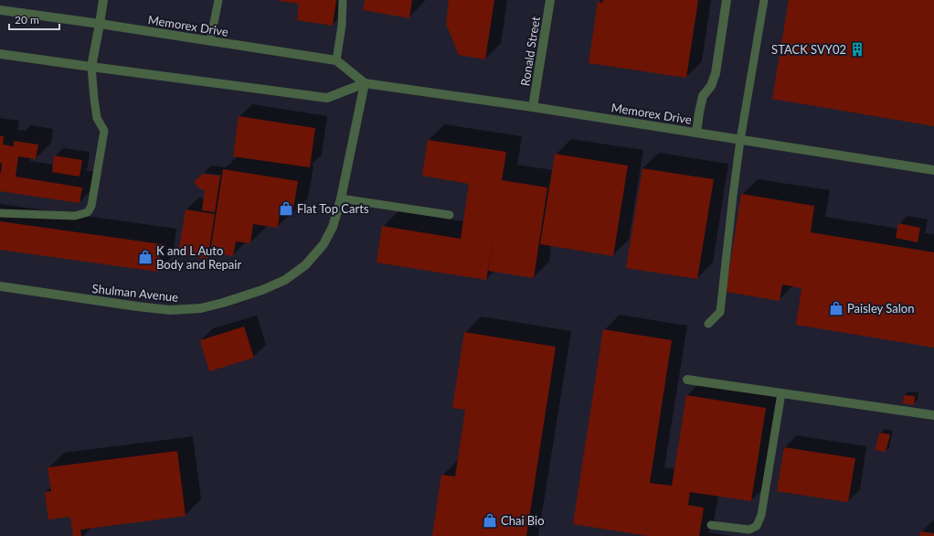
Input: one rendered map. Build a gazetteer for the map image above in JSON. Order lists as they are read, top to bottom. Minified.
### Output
{"streets":{"street":["Memorex Drive","Ronald Street","Shulman Avenue"]},"crossings":[["Memorex Drive","Ronald Street"],["Memorex Drive","Shulman Avenue"]],"places":{"building":["STACK SVY02"],"shop":["Flat Top Carts","K and L Auto Body and Repair","Paisley Salon","Chai Bio"]},"scale_bar":"20 m"}
